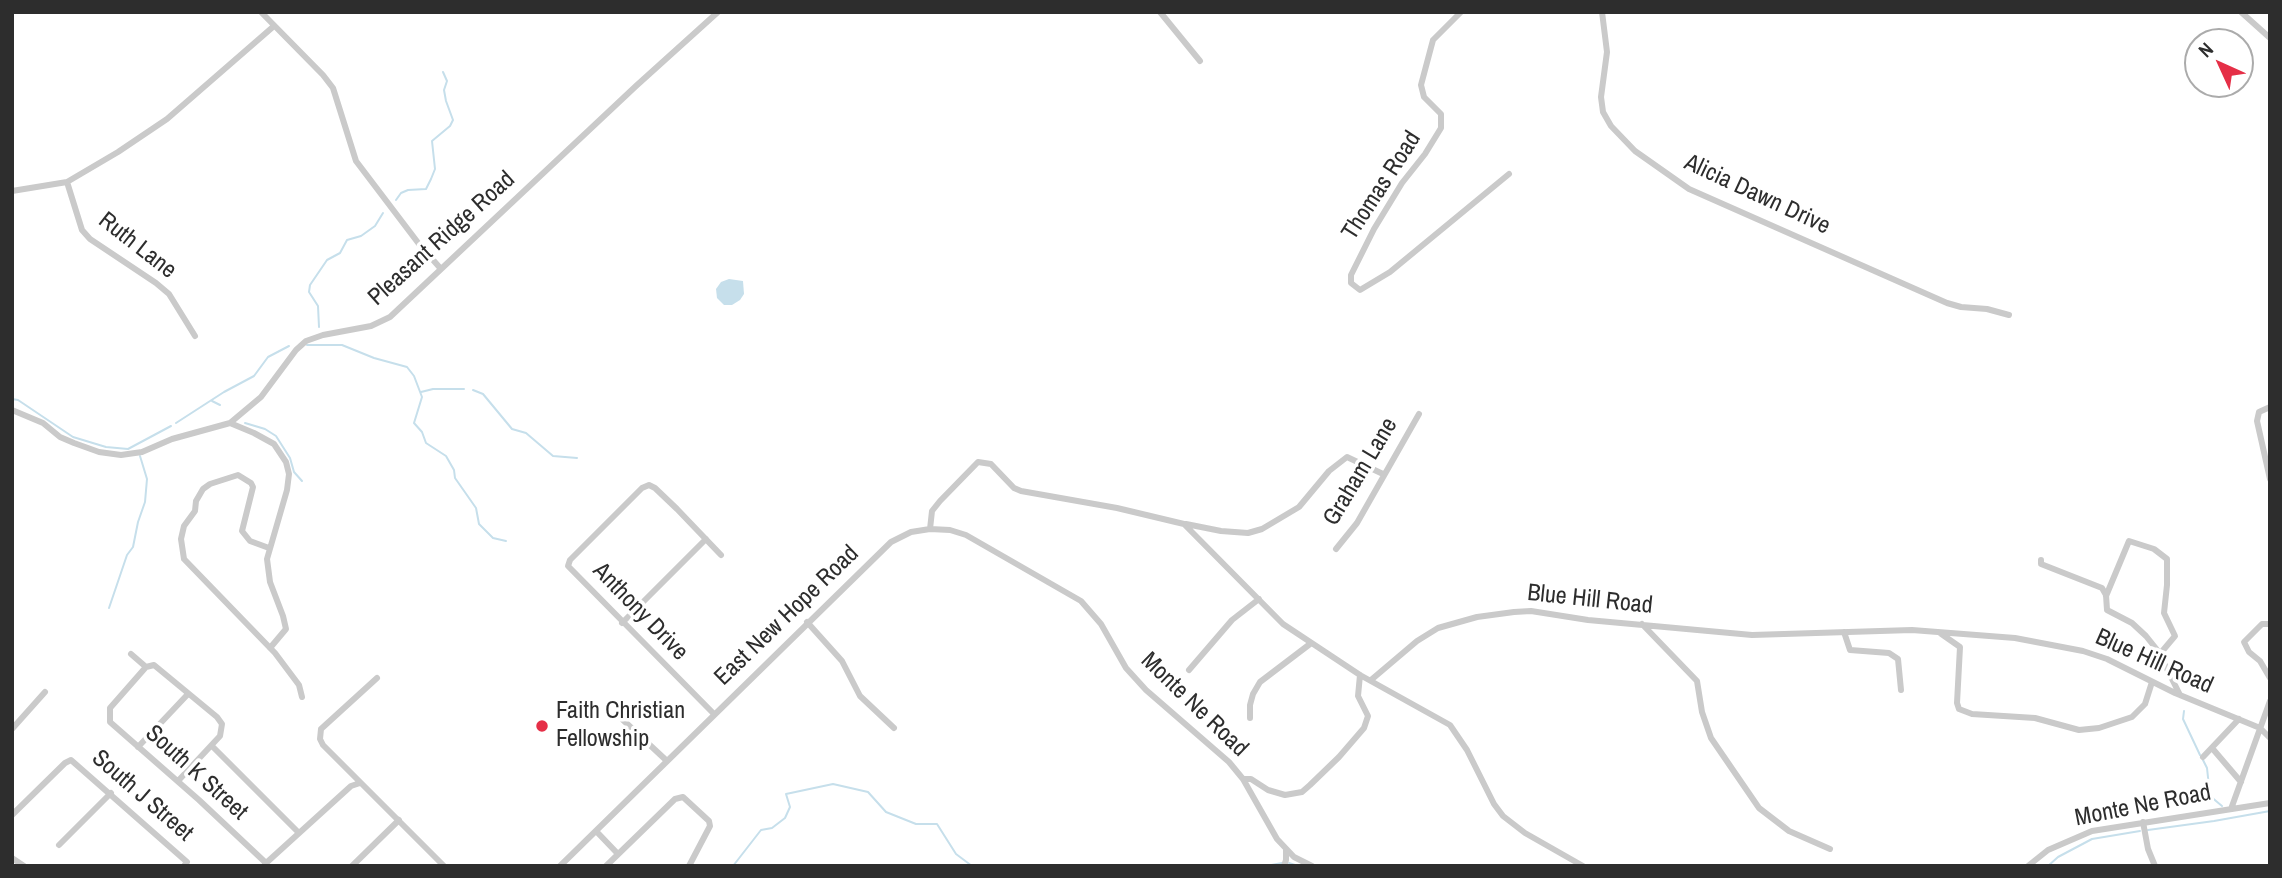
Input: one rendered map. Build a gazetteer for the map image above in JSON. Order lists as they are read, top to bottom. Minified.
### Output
{"streets":{"street":["Thomas Road","Alicia Dawn Drive","Pleasant Ridge Road","Ruth Lane","Graham Lane","Blue Hill Road","Anthony Drive","East New Hope Road","Monte Ne Road","South K Street","South J Street"]},"crossings":[["Anthony Drive","East New Hope Road"],["East New Hope Road","Monte Ne Road"]],"places":["Faith Christian Fellowship"],"north":"top left"}
